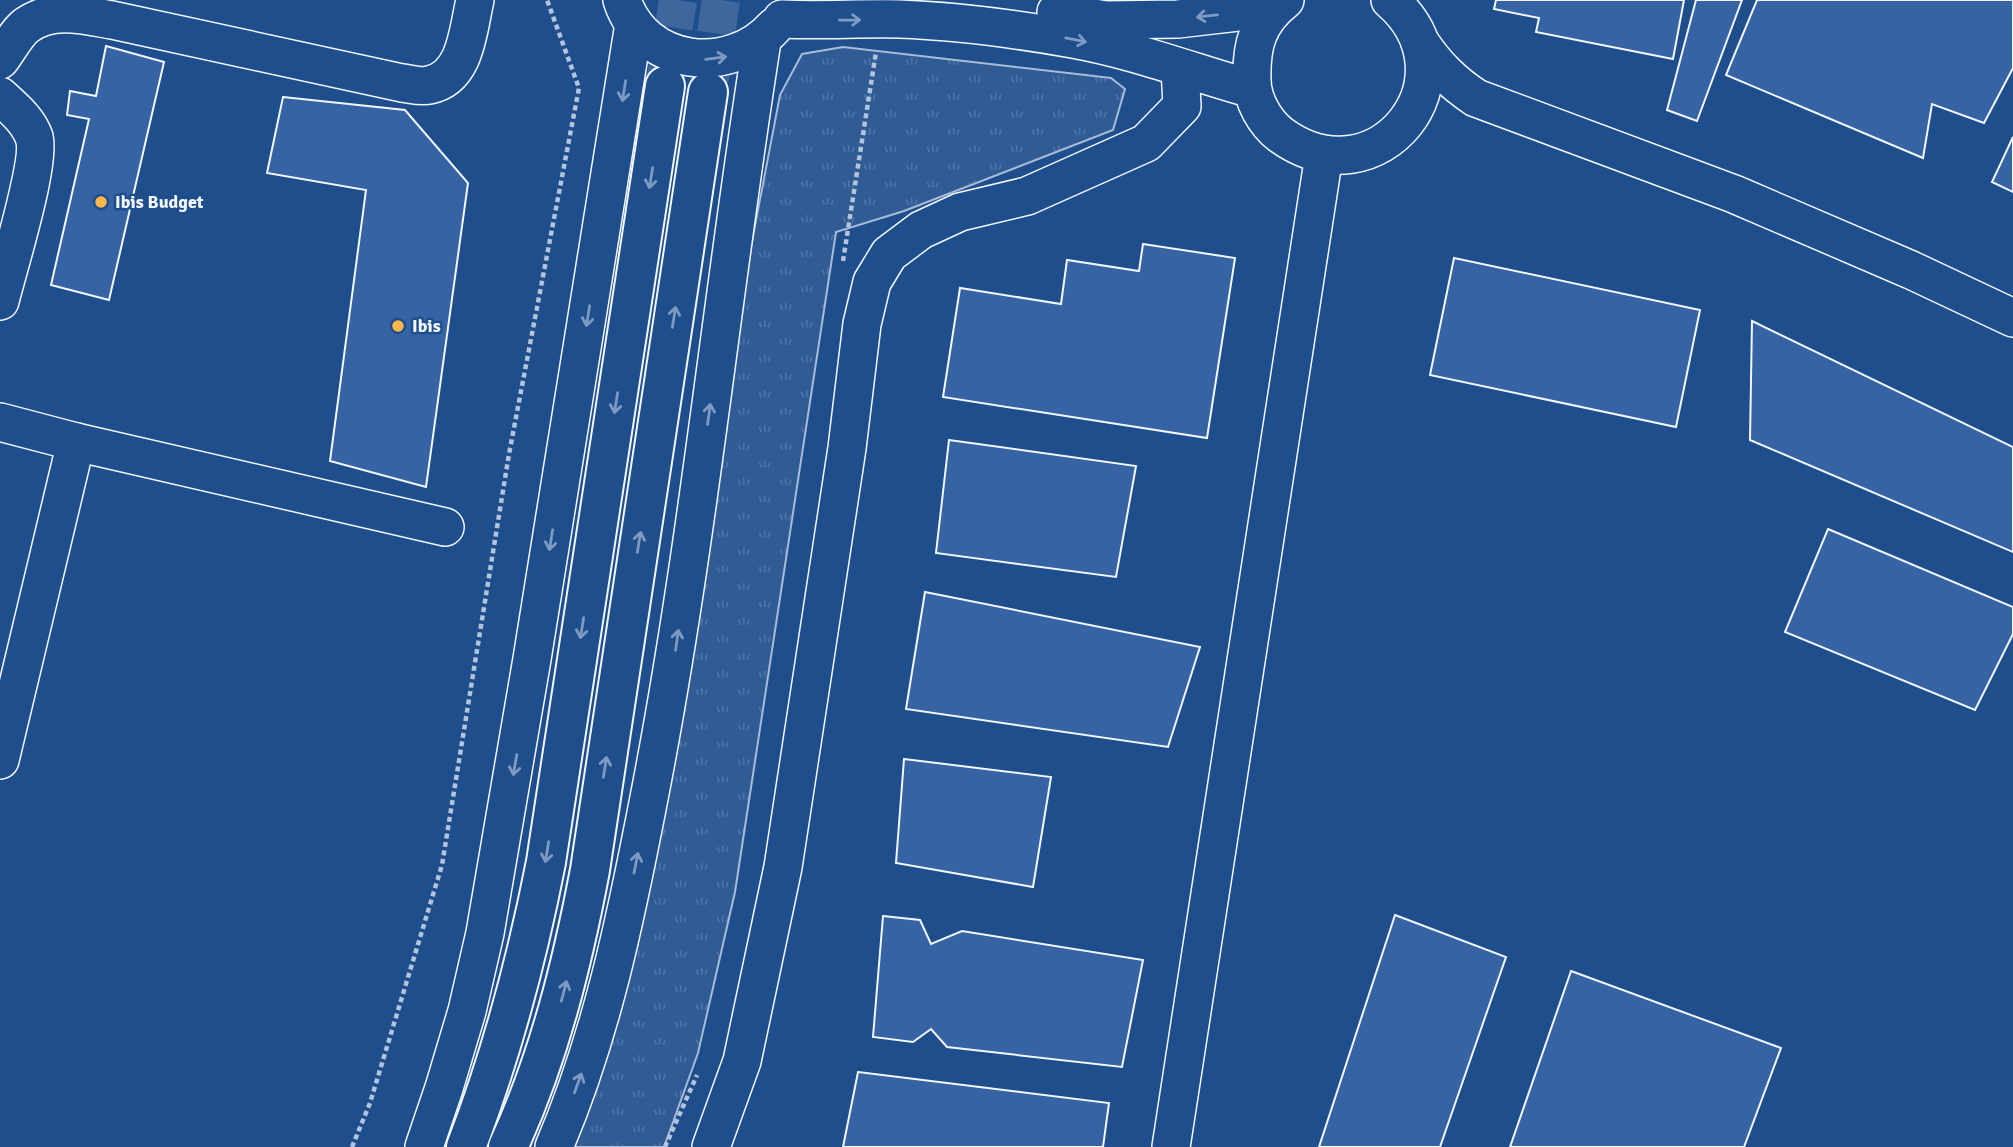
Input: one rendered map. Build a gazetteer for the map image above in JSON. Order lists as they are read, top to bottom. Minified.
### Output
{"places":["Ibis Budget","Ibis"]}
